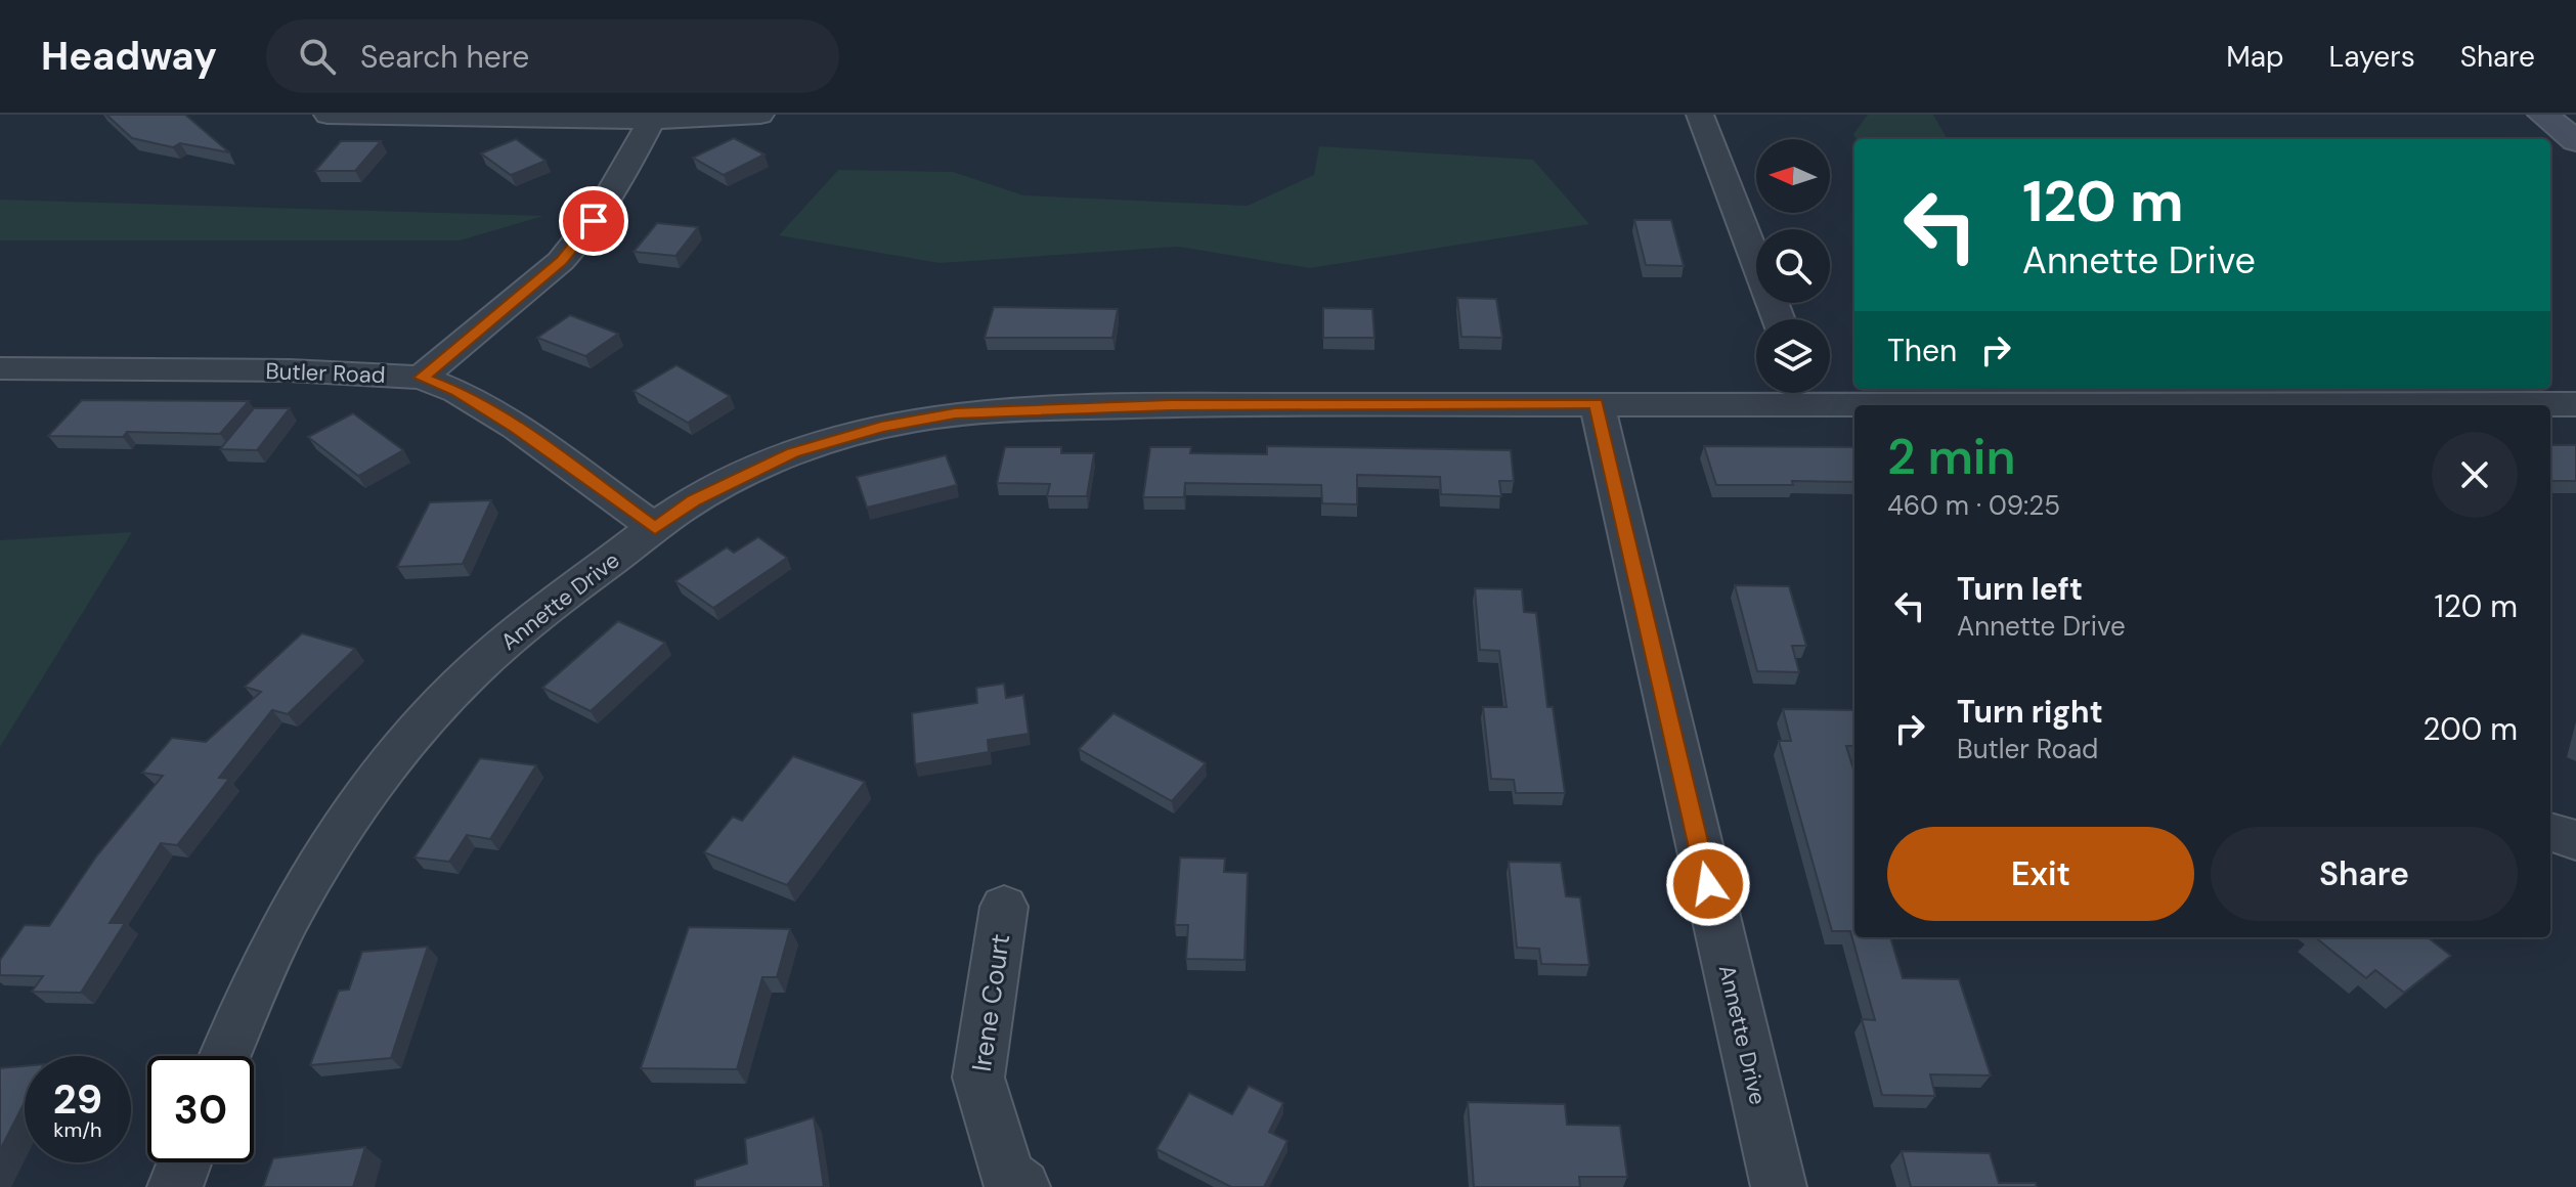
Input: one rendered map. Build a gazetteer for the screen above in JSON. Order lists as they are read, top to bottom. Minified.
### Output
{"streets":{"street":["Butler Road","Annette Drive","Irene Court"]},"crossings":[["Butler Road","Annette Drive"]],"north":"left","page":{"header":"Headway","search":"Search here","nav":["Map","Layers","Share"],"turn":["120 m","Annette Drive"],"then":"Then","heading":["2 min","460 m · 09:25"],"list":[{"name":"Turn left","note":"Annette Drive","value":"120 m"},{"name":"Turn right","note":"Butler Road","value":"200 m"}],"buttons":["Exit","Share"],"speed":"29 km/h","limit":"30"}}
